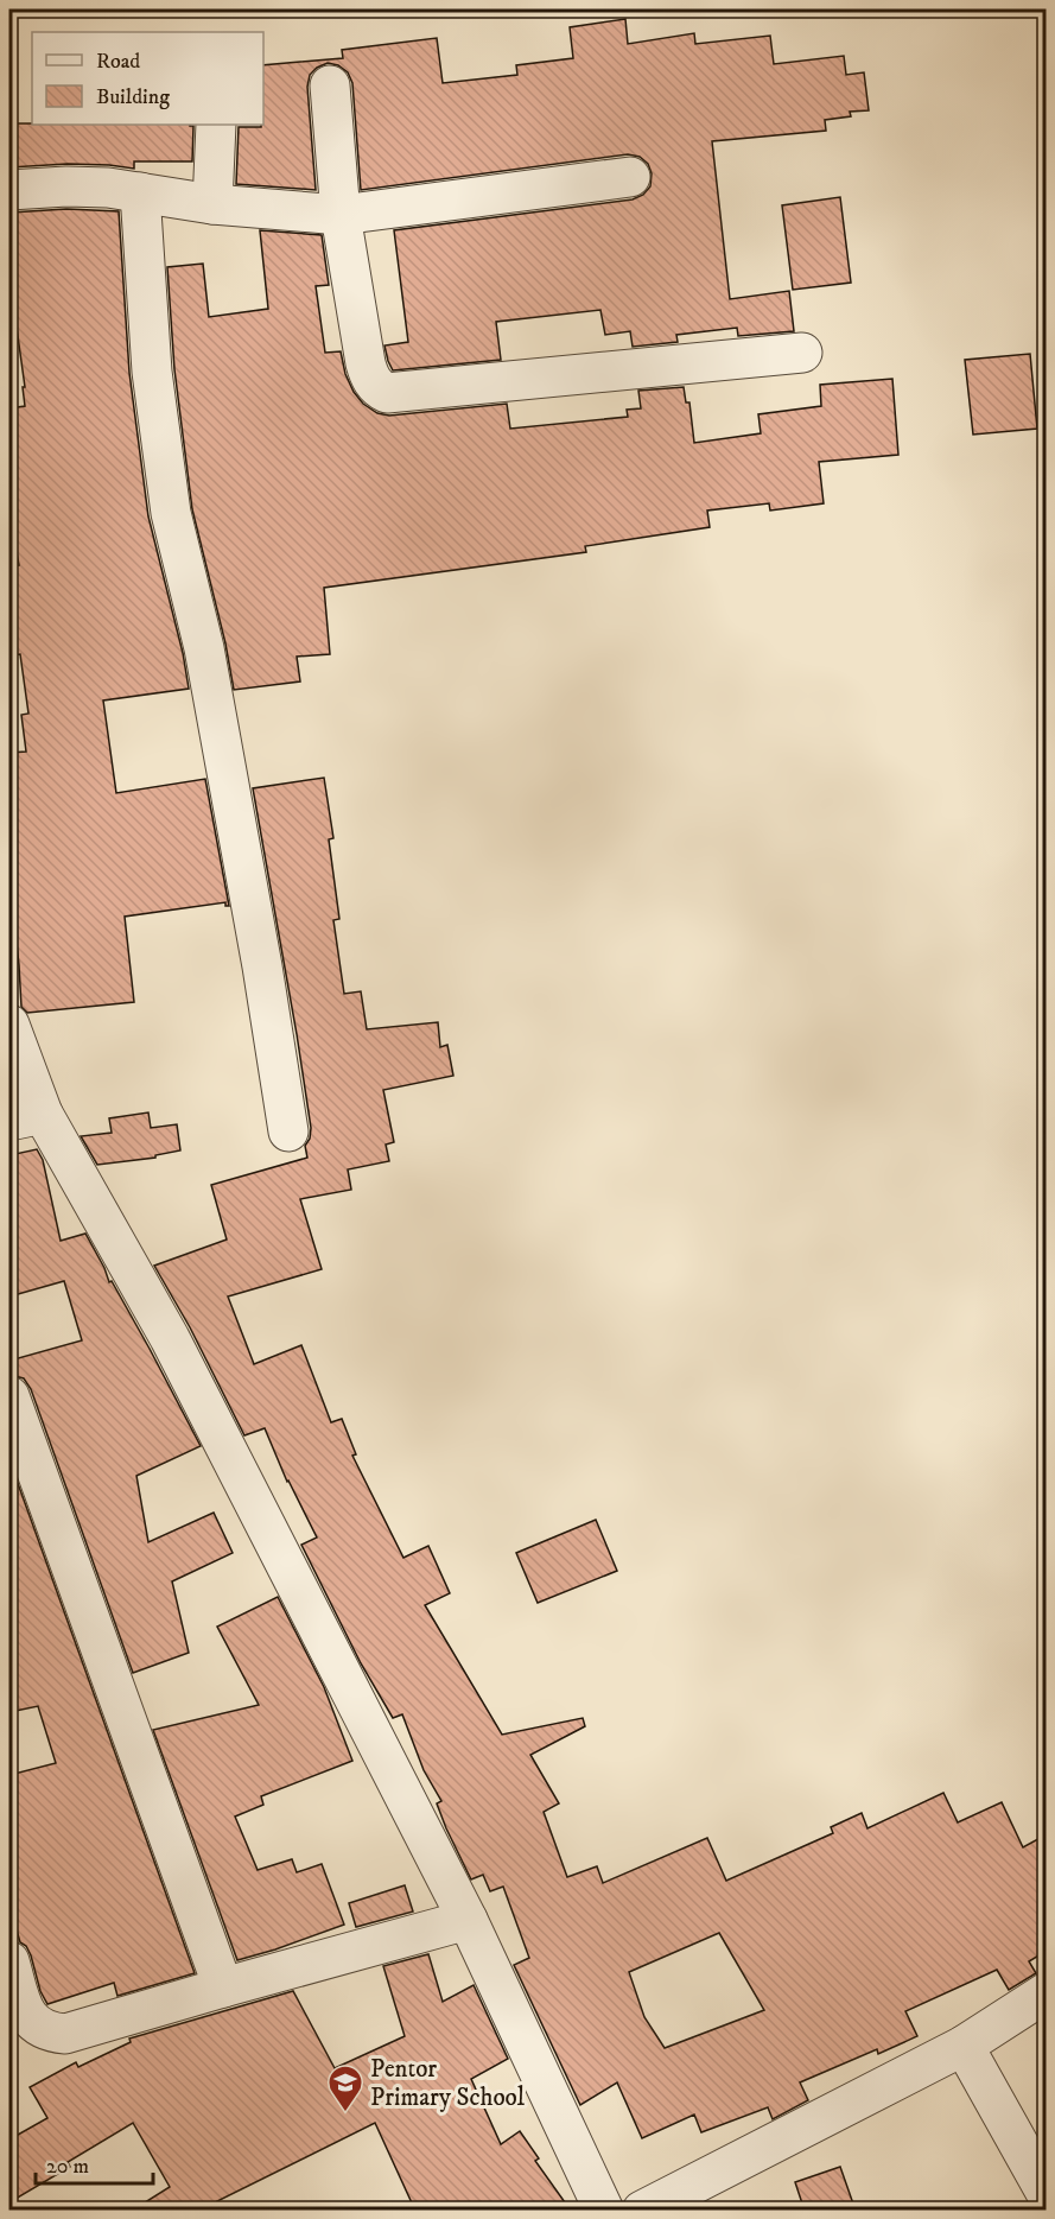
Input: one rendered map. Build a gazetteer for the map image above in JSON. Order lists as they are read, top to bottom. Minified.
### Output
{"places":{"school or university":["Pentor Primary School"]},"legend":["Road","Building"],"scale_bar":"20 m"}
